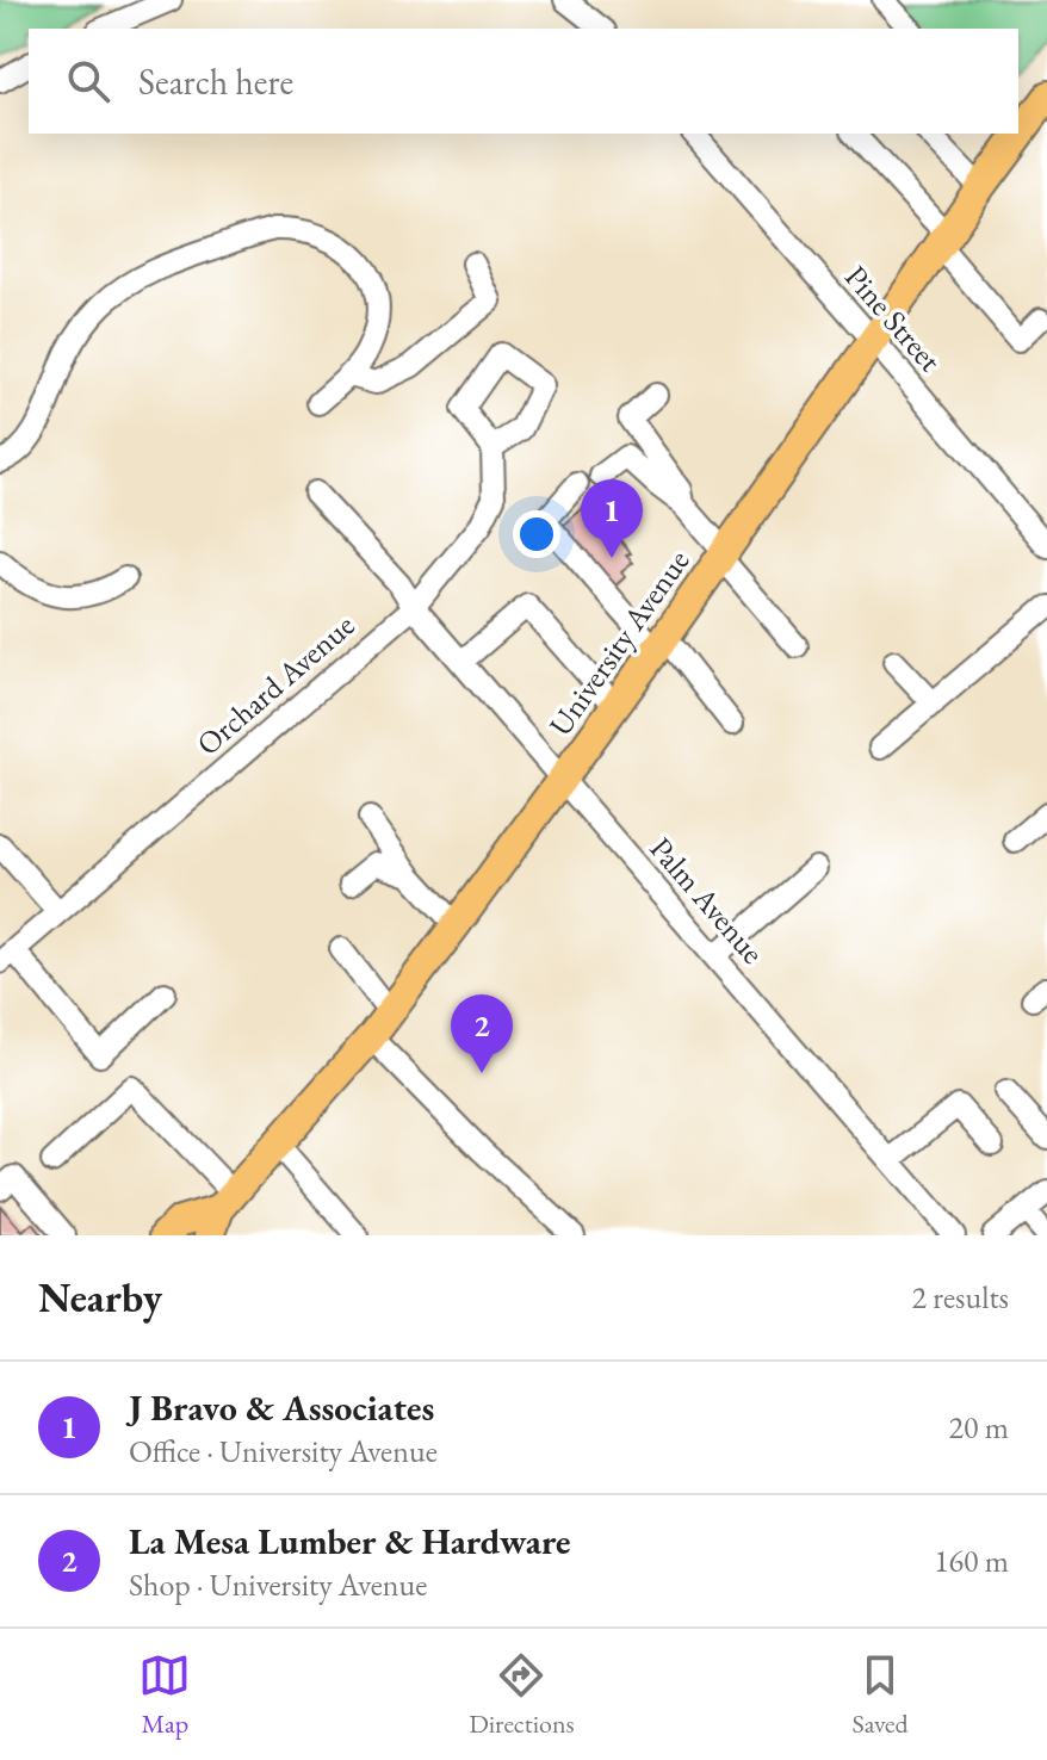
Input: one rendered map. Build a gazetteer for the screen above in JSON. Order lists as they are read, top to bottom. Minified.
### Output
{"streets":{"main road":["University Avenue"],"street":["Pine Street","Orchard Avenue","Palm Avenue"]},"crossings":[["Pine Street","University Avenue"],["University Avenue","Palm Avenue"],["Orchard Avenue","Palm Avenue"]],"page":{"search":"Search here","pins":["1","2"],"heading":["Nearby","2 results"],"list":[{"mark":"1","name":"J Bravo & Associates","note":"Office · University Avenue","value":"20 m"},{"mark":"2","name":"La Mesa Lumber & Hardware","note":"Shop · University Avenue","value":"160 m"}],"nav":["Map","Directions","Saved"]}}
